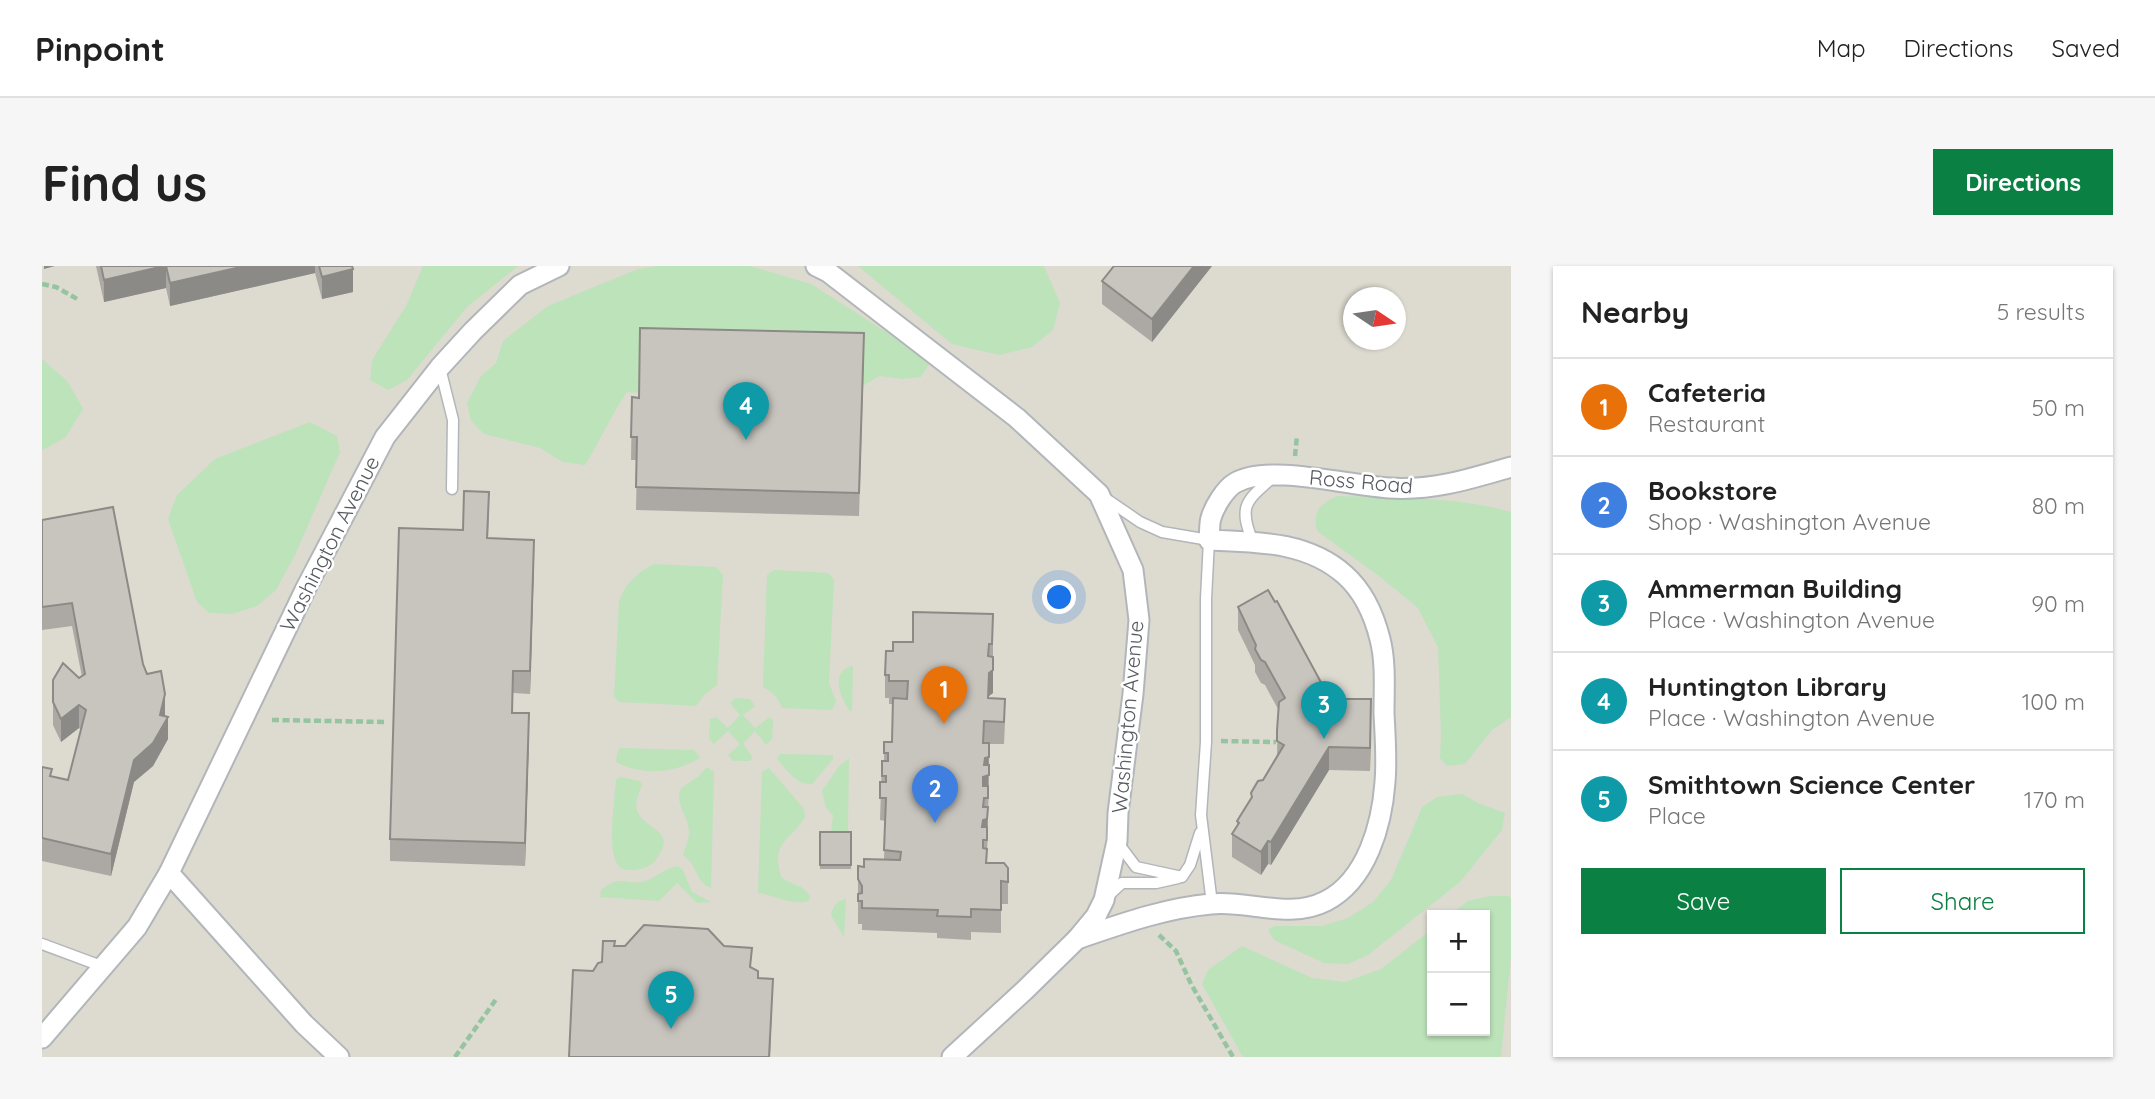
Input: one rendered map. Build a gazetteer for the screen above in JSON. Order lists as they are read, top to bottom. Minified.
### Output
{"streets":{"street":["Ross Road","Washington Avenue"]},"crossings":[["Ross Road","Washington Avenue"]],"north":"right","page":{"header":"Pinpoint","nav":["Map","Directions","Saved"],"buttons":["Directions",["Save","Share"]],"title":"Find us","heading":["Nearby","5 results"],"list":[{"mark":"1","name":"Cafeteria","note":"Restaurant","value":"50 m"},{"mark":"2","name":"Bookstore","note":"Shop · Washington Avenue","value":"80 m"},{"mark":"3","name":"Ammerman Building","note":"Place · Washington Avenue","value":"90 m"},{"mark":"4","name":"Huntington Library","note":"Place · Washington Avenue","value":"100 m"},{"mark":"5","name":"Smithtown Science Center","note":"Place","value":"170 m"}],"pins":["4","1","3","2","5"],"map_buttons":["+","−"]}}
